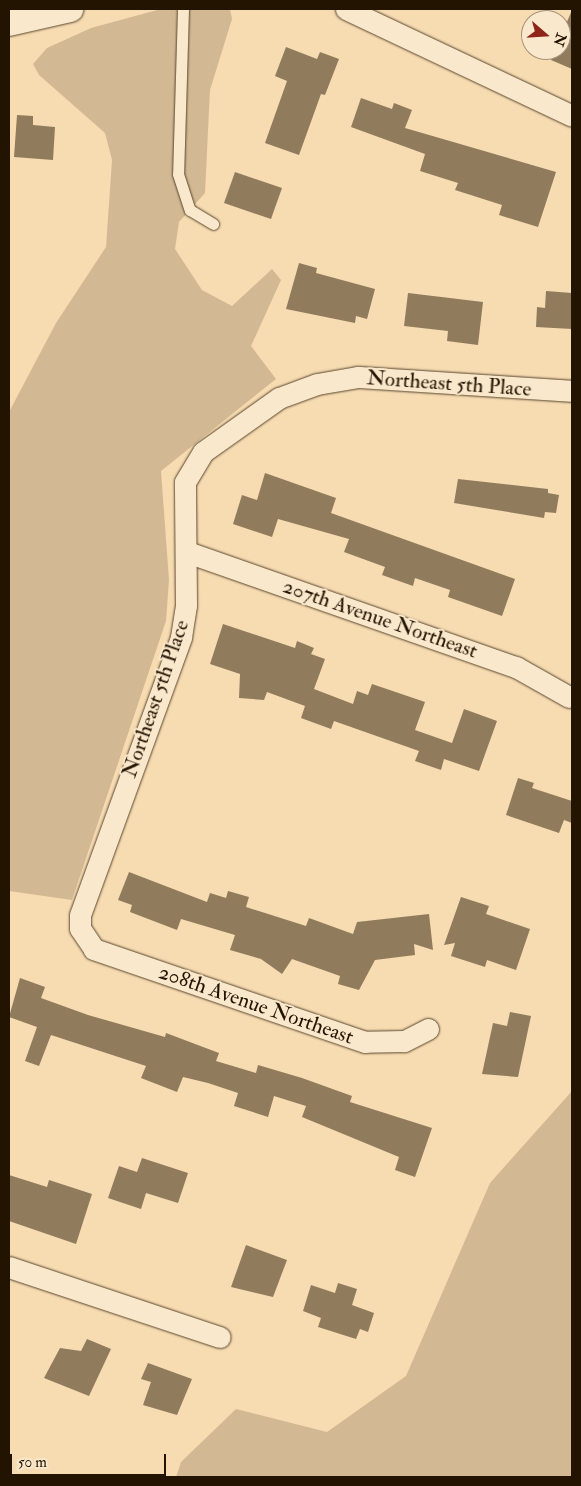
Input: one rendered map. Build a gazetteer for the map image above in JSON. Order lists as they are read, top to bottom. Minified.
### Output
{"streets":{"street":["Northeast 5th Place","207th Avenue Northeast","208th Avenue Northeast"]},"crossings":[["Northeast 5th Place","207th Avenue Northeast"],["Northeast 5th Place","208th Avenue Northeast"]],"scale_bar":"50 m","north":"right"}
